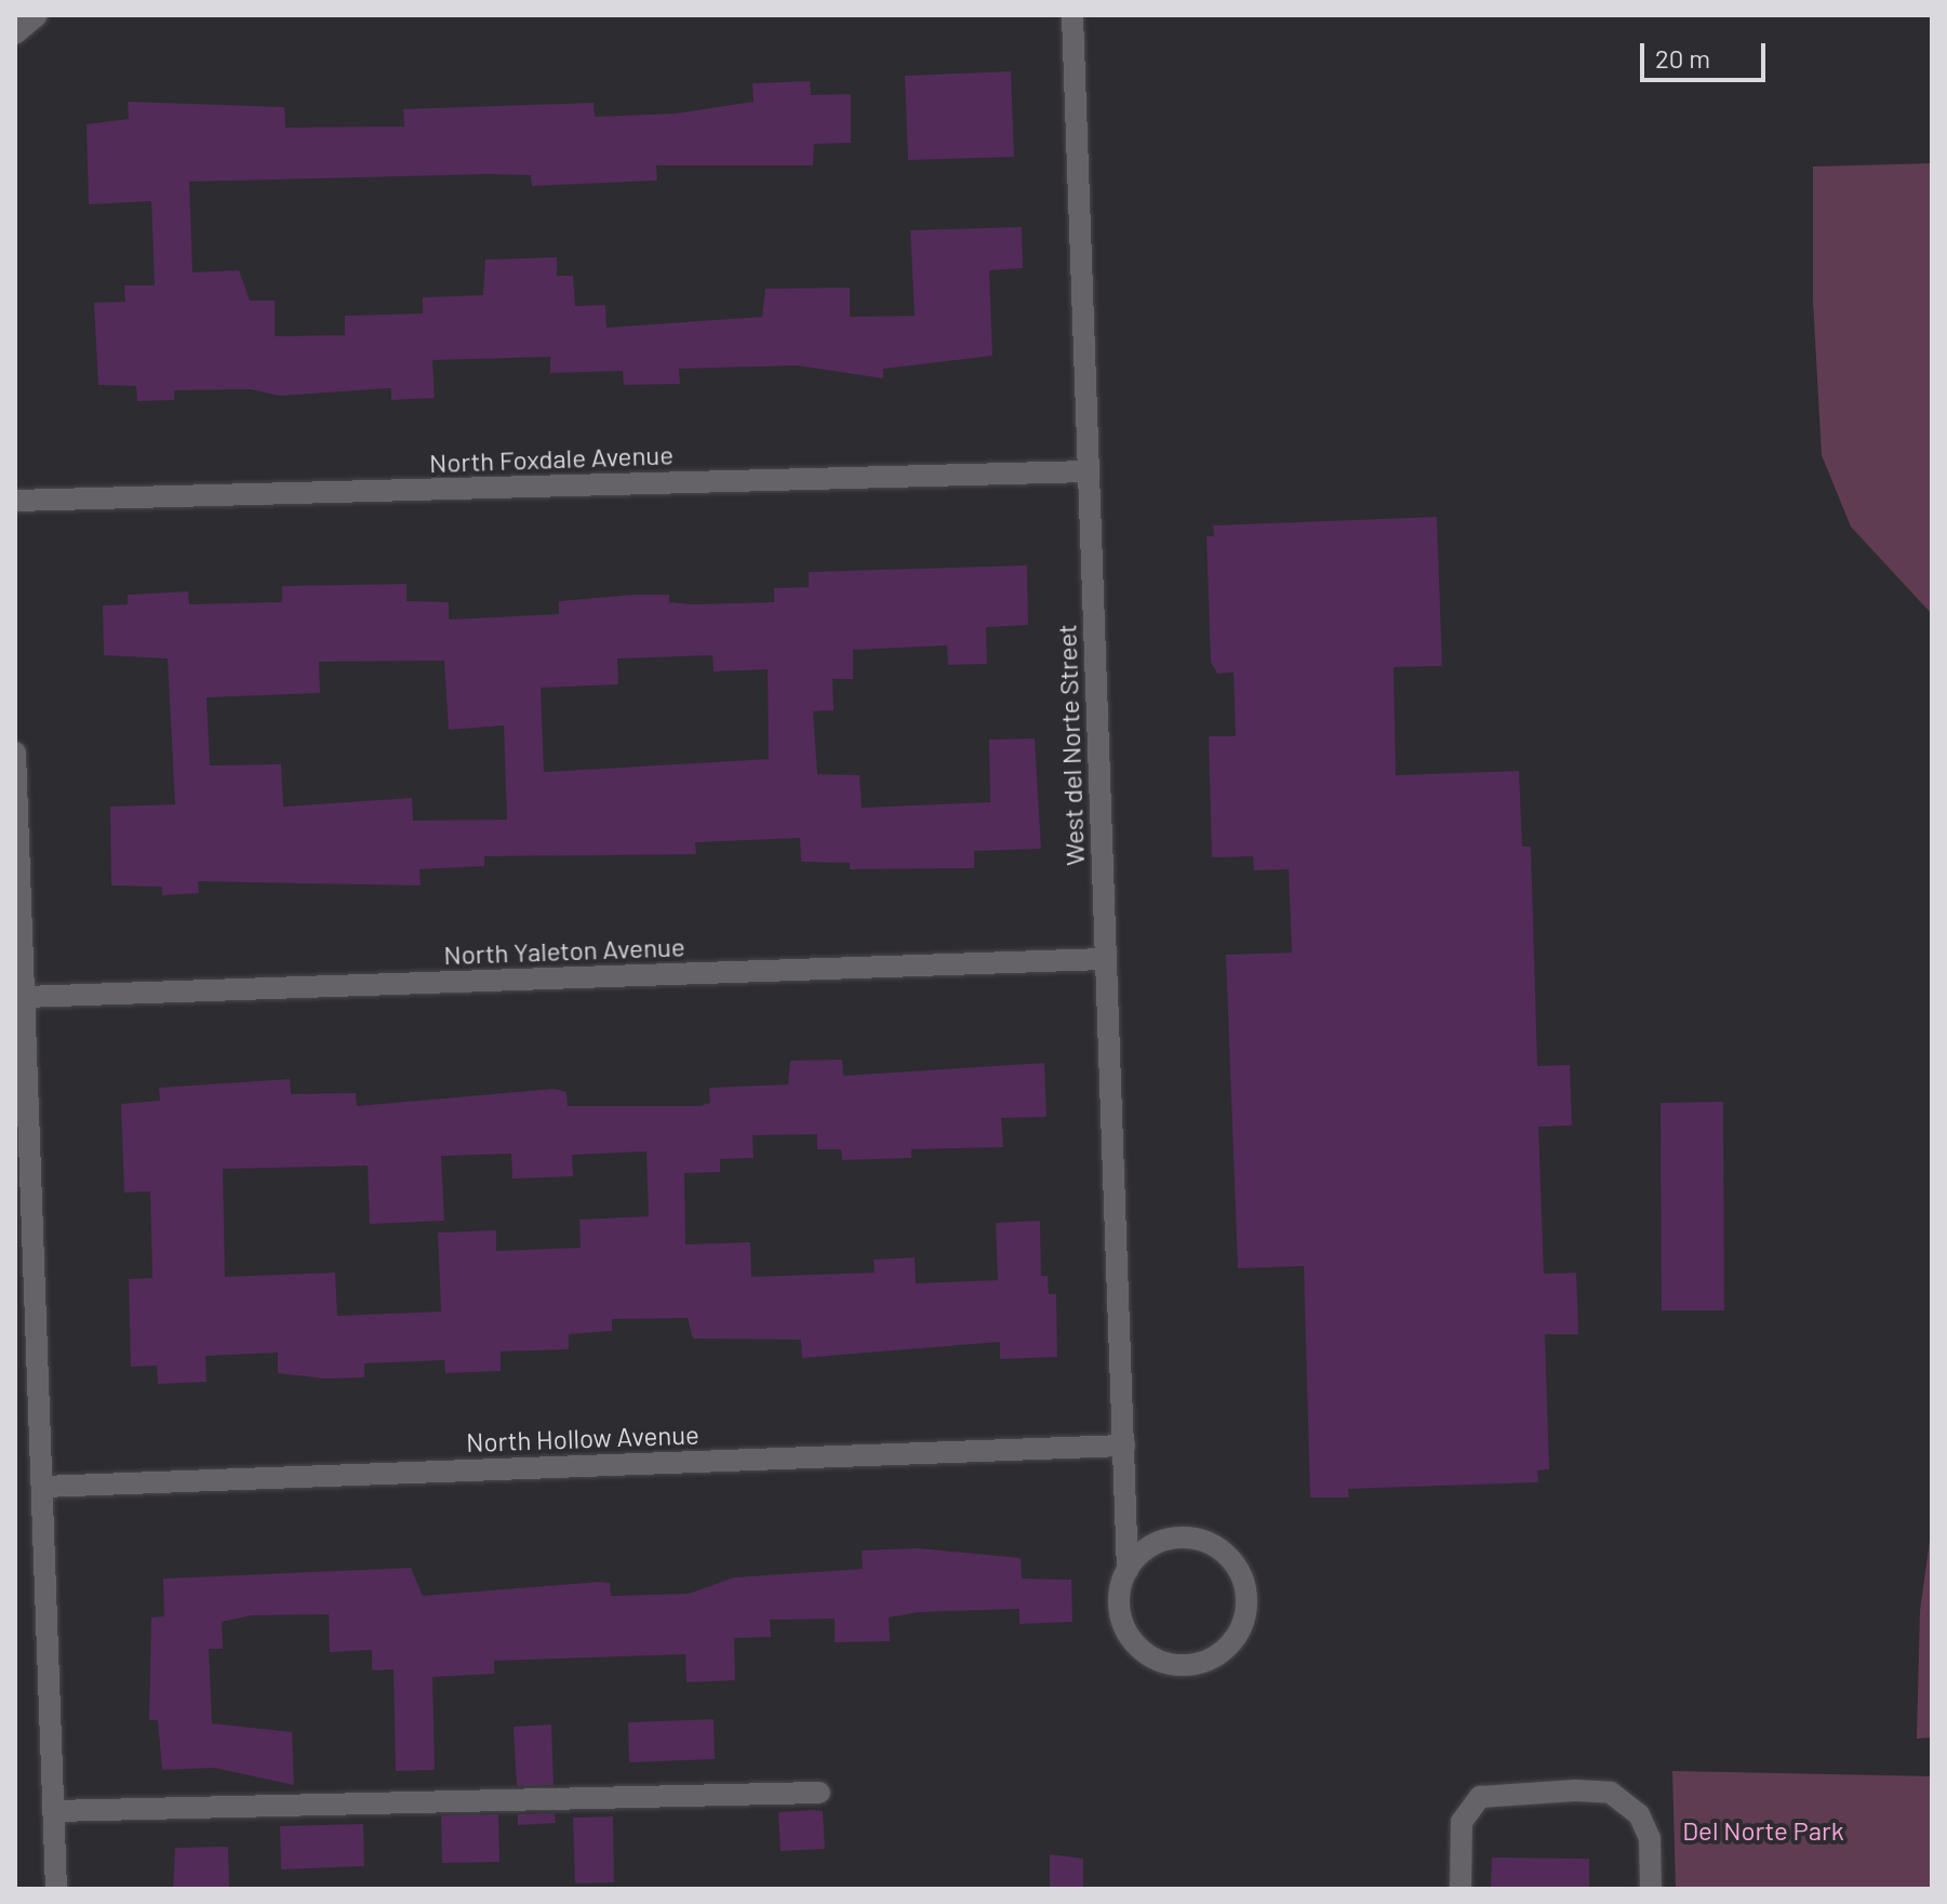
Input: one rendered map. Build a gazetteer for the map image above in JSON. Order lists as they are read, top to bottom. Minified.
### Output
{"streets":{"street":["North Foxdale Avenue","West del Norte Street","North Yaleton Avenue","North Hollow Avenue"]},"crossings":[["North Foxdale Avenue","West del Norte Street"],["West del Norte Street","North Yaleton Avenue"],["West del Norte Street","North Hollow Avenue"]],"parks":["Del Norte Park"],"scale_bar":"20 m"}
